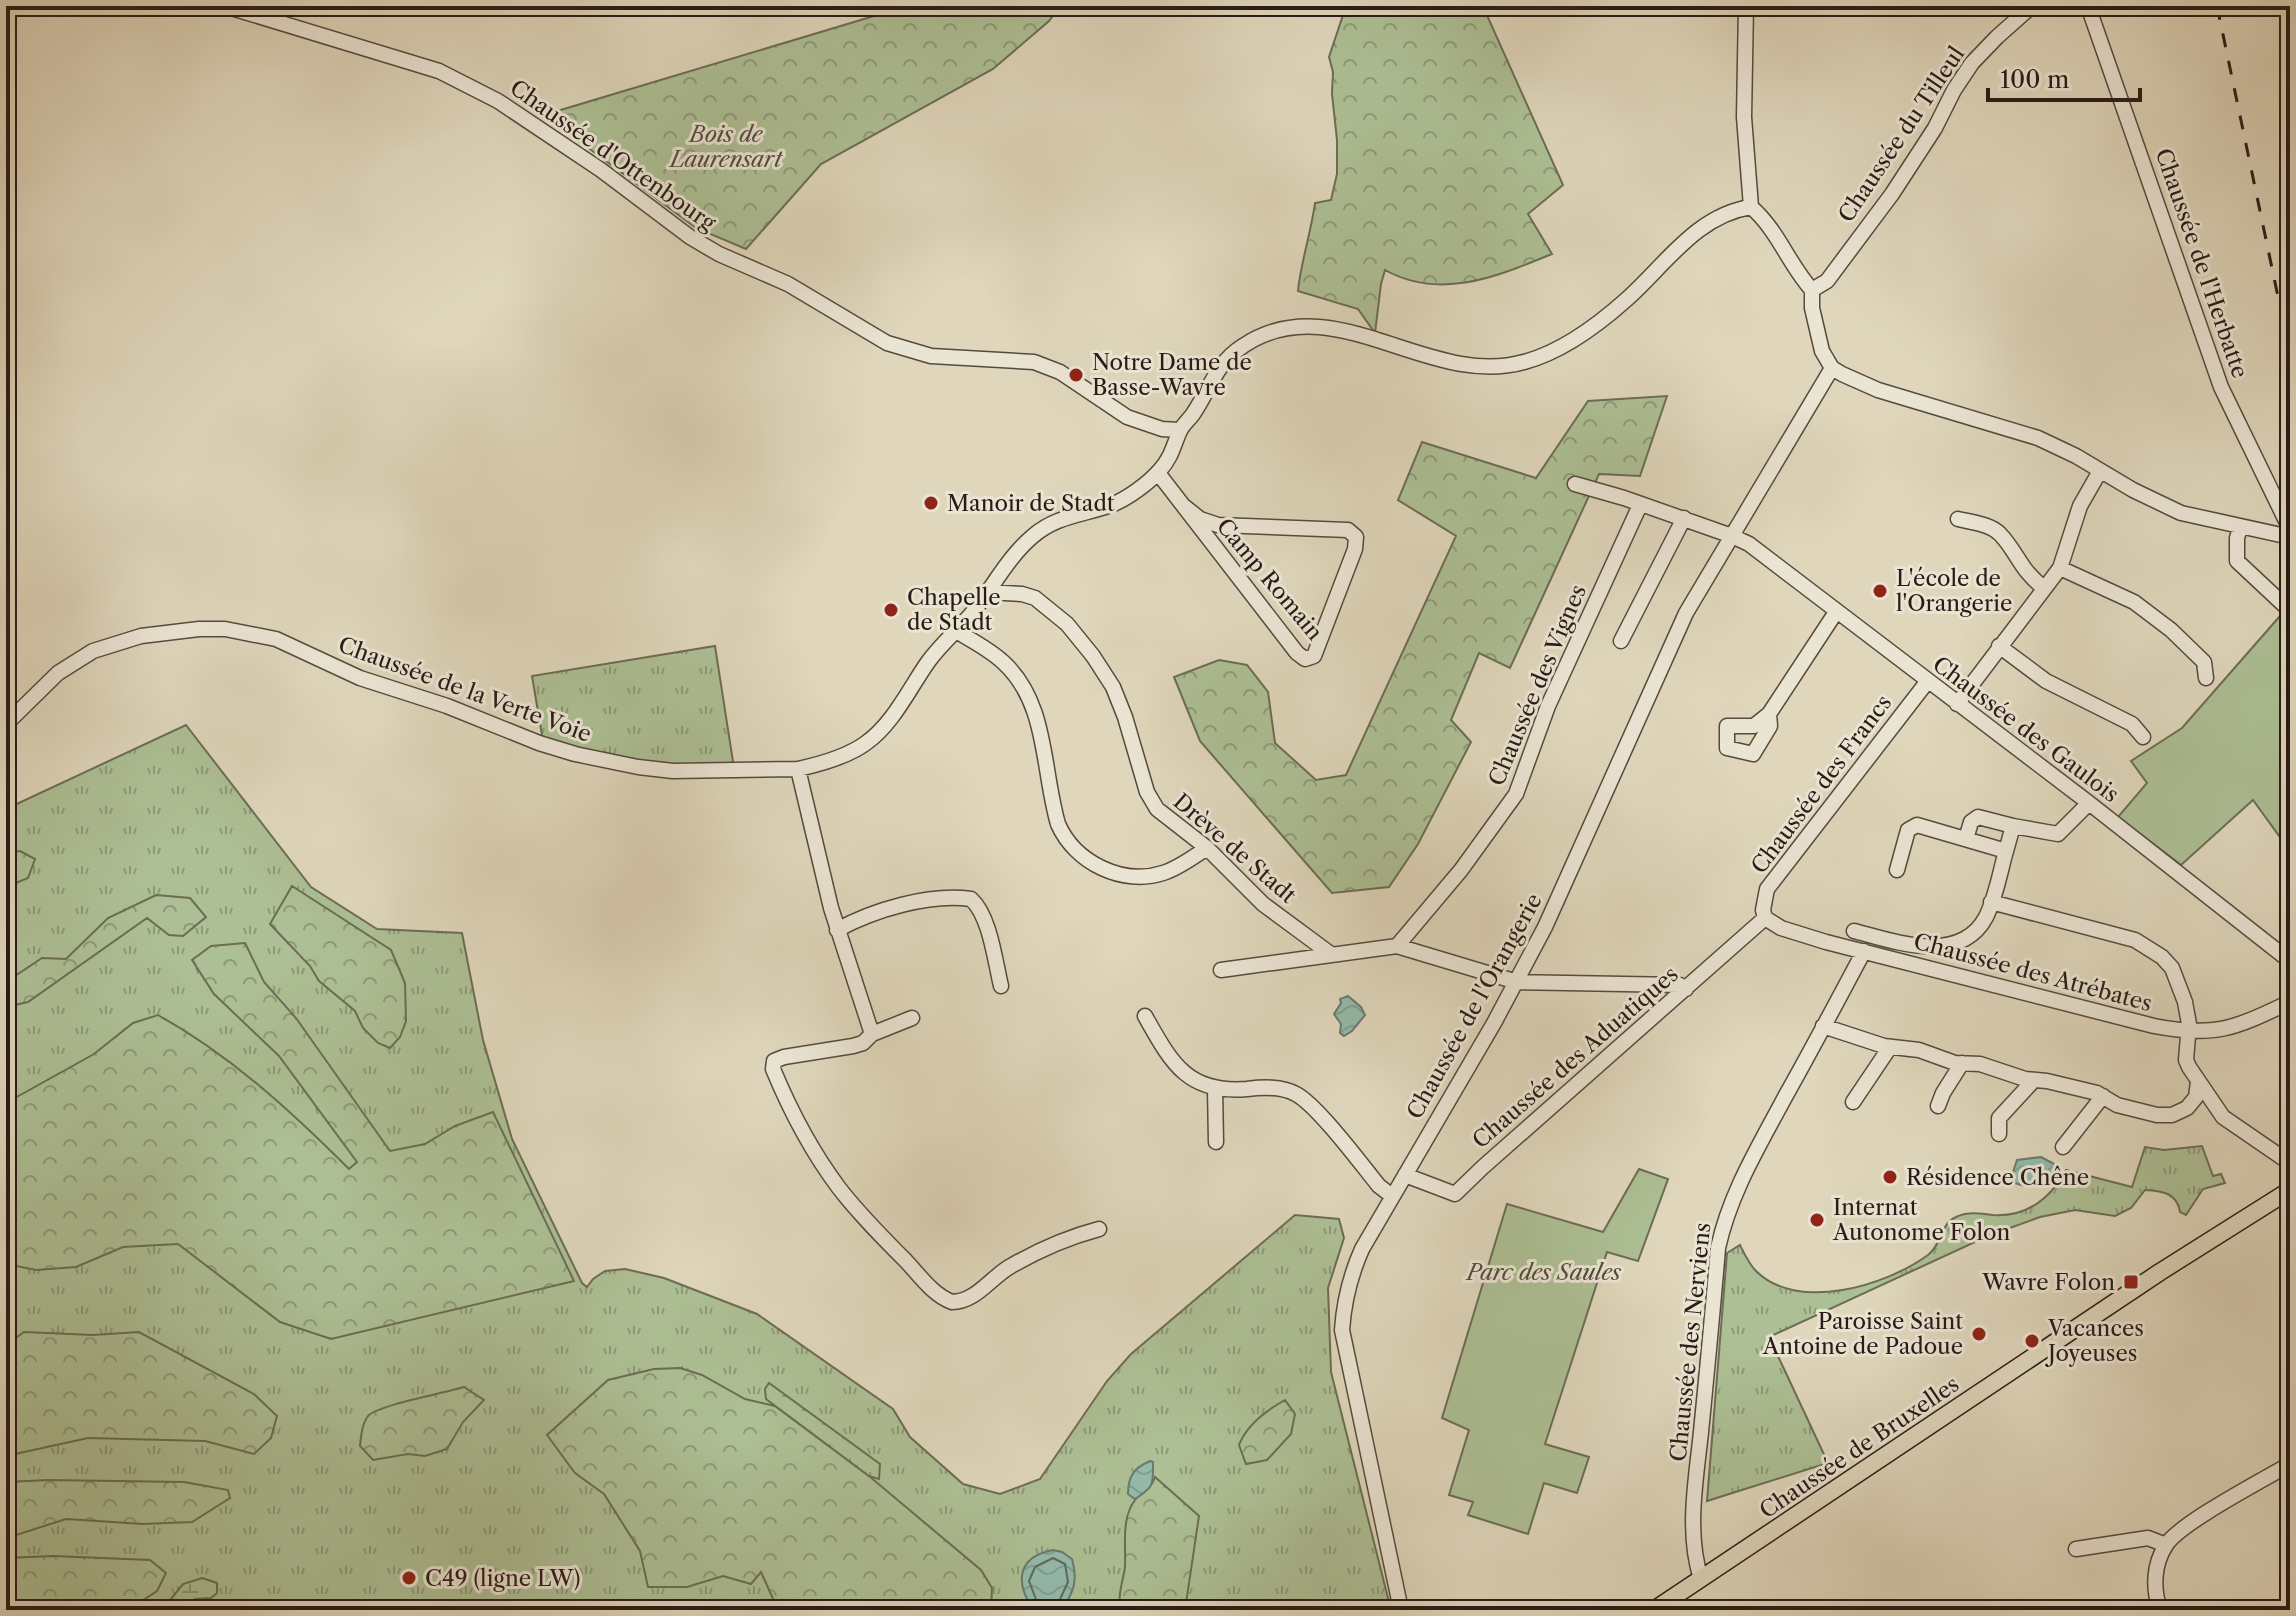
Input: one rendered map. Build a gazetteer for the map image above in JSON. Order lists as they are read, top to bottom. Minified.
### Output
{"streets":{"main road":["Chaussée de Bruxelles"],"street":["Chaussée du Tilleul","Chaussée d'Ottenbourg","Chaussée de l'Herbatte","Camp Romain","Chaussée des Vignes","Chaussée de la Verte Voie","Chaussée des Gaulois","Chaussée des Francs","Drève de Stadt","Chaussée des Atrébates","Chaussée de l'Orangerie","Chaussée des Aduatiques","Chaussée des Nerviens"]},"crossings":[["Chaussée d'Ottenbourg","Chaussée de la Verte Voie"],["Camp Romain","Chaussée de la Verte Voie"],["Chaussée des Vignes","Chaussée des Gaulois"],["Chaussée de la Verte Voie","Drève de Stadt"],["Chaussée des Gaulois","Chaussée des Francs"],["Chaussée des Gaulois","Chaussée de l'Orangerie"],["Chaussée des Francs","Chaussée des Atrébates"],["Chaussée des Francs","Chaussée des Aduatiques"],["Chaussée des Atrébates","Chaussée des Aduatiques"],["Chaussée des Atrébates","Chaussée des Nerviens"],["Chaussée de l'Orangerie","Chaussée des Aduatiques"],["Chaussée des Nerviens","Chaussée de Bruxelles"]],"parks":["Bois de Laurensart","Parc des Saules"],"places":{"other":["Notre Dame de Basse-Wavre","Manoir de Stadt","L'école de l'Orangerie","Chapelle de Stadt","Résidence Chêne","Internat Autonome Folon","Paroisse Saint Antoine de Padoue","Vacances Joyeuses","C49 (ligne LW)"],"transit":["Wavre Folon"]},"scale_bar":"100 m"}
